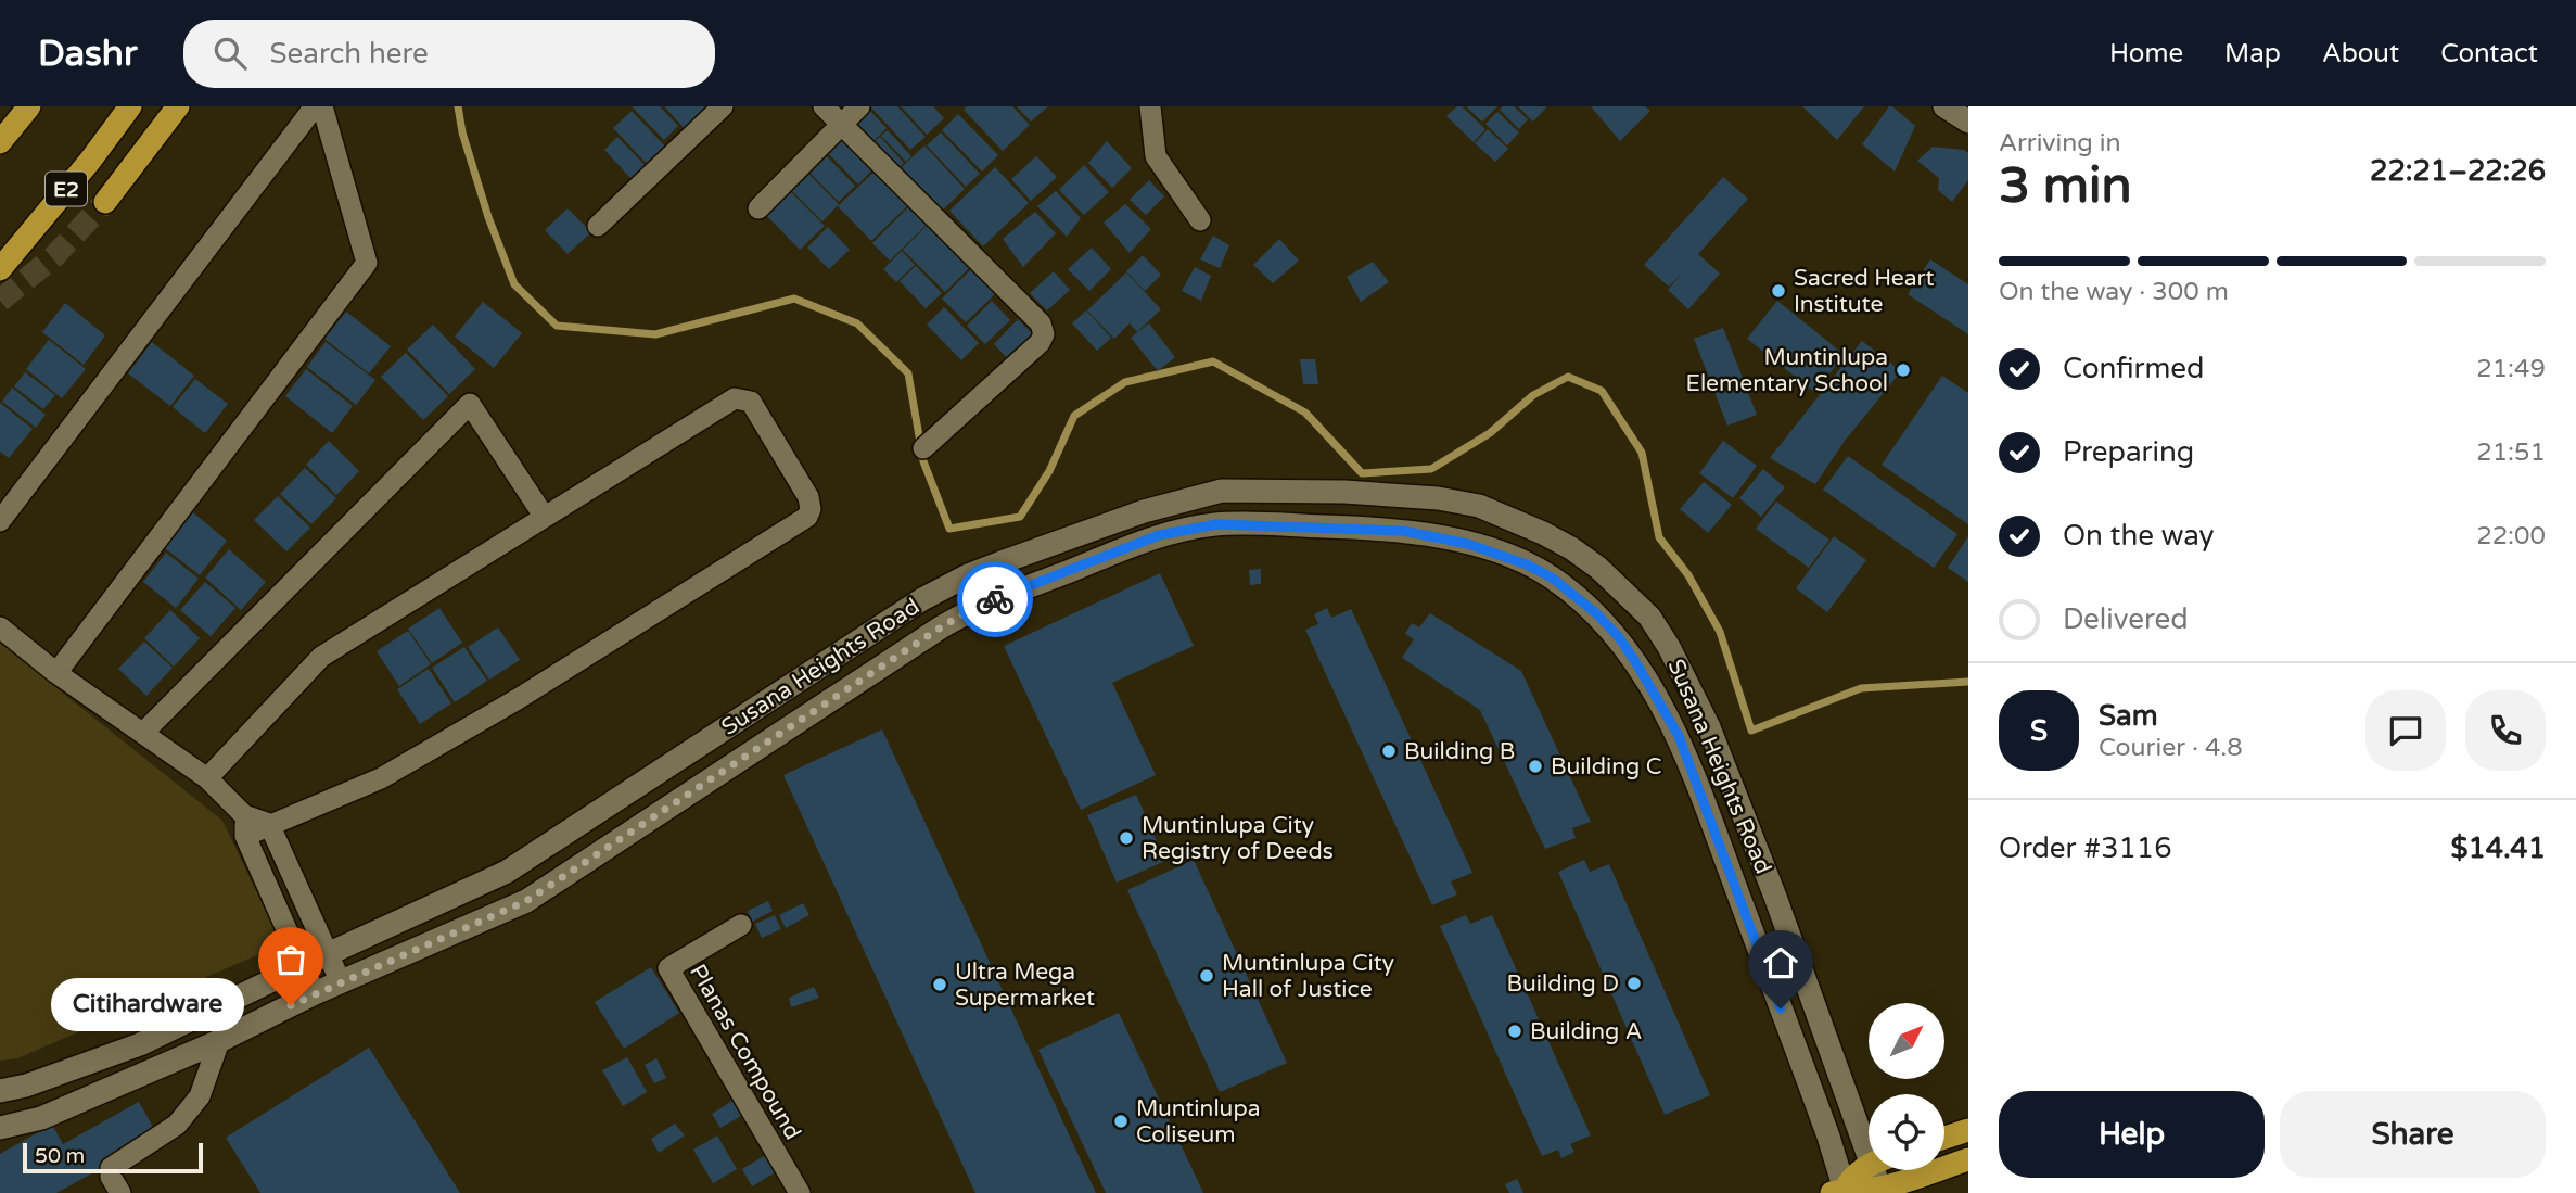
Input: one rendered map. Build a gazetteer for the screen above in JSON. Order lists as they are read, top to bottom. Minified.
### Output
{"streets":{"highway":["E2"],"main road":["Susana Heights Road"],"street":["Planas Compound"]},"places":["Sacred Heart Institute","Muntinlupa Elementary School","Building B","Building C","Muntinlupa City Registry of Deeds","Muntinlupa City Hall of Justice","Building D","Ultra Mega Supermarket","Citihardware","Building A","Muntinlupa Coliseum"],"scale_bar":"50 m","north":"top right","page":{"header":"Dashr","search":"Search here","nav":["Home","Map","About","Contact"],"heading":["3 min","Arriving in","22:21–22:26"],"panel":["Sam","Courier · 4.8","Order #3116","$14.41"],"bar":"On the way · 300 m","list":[["Confirmed","21:49"],["Preparing","21:51"],["On the way","22:00"],"Delivered"],"round":"S","bubble":"Citihardware","buttons":["Help","Share"],"scale":"50 m"}}
